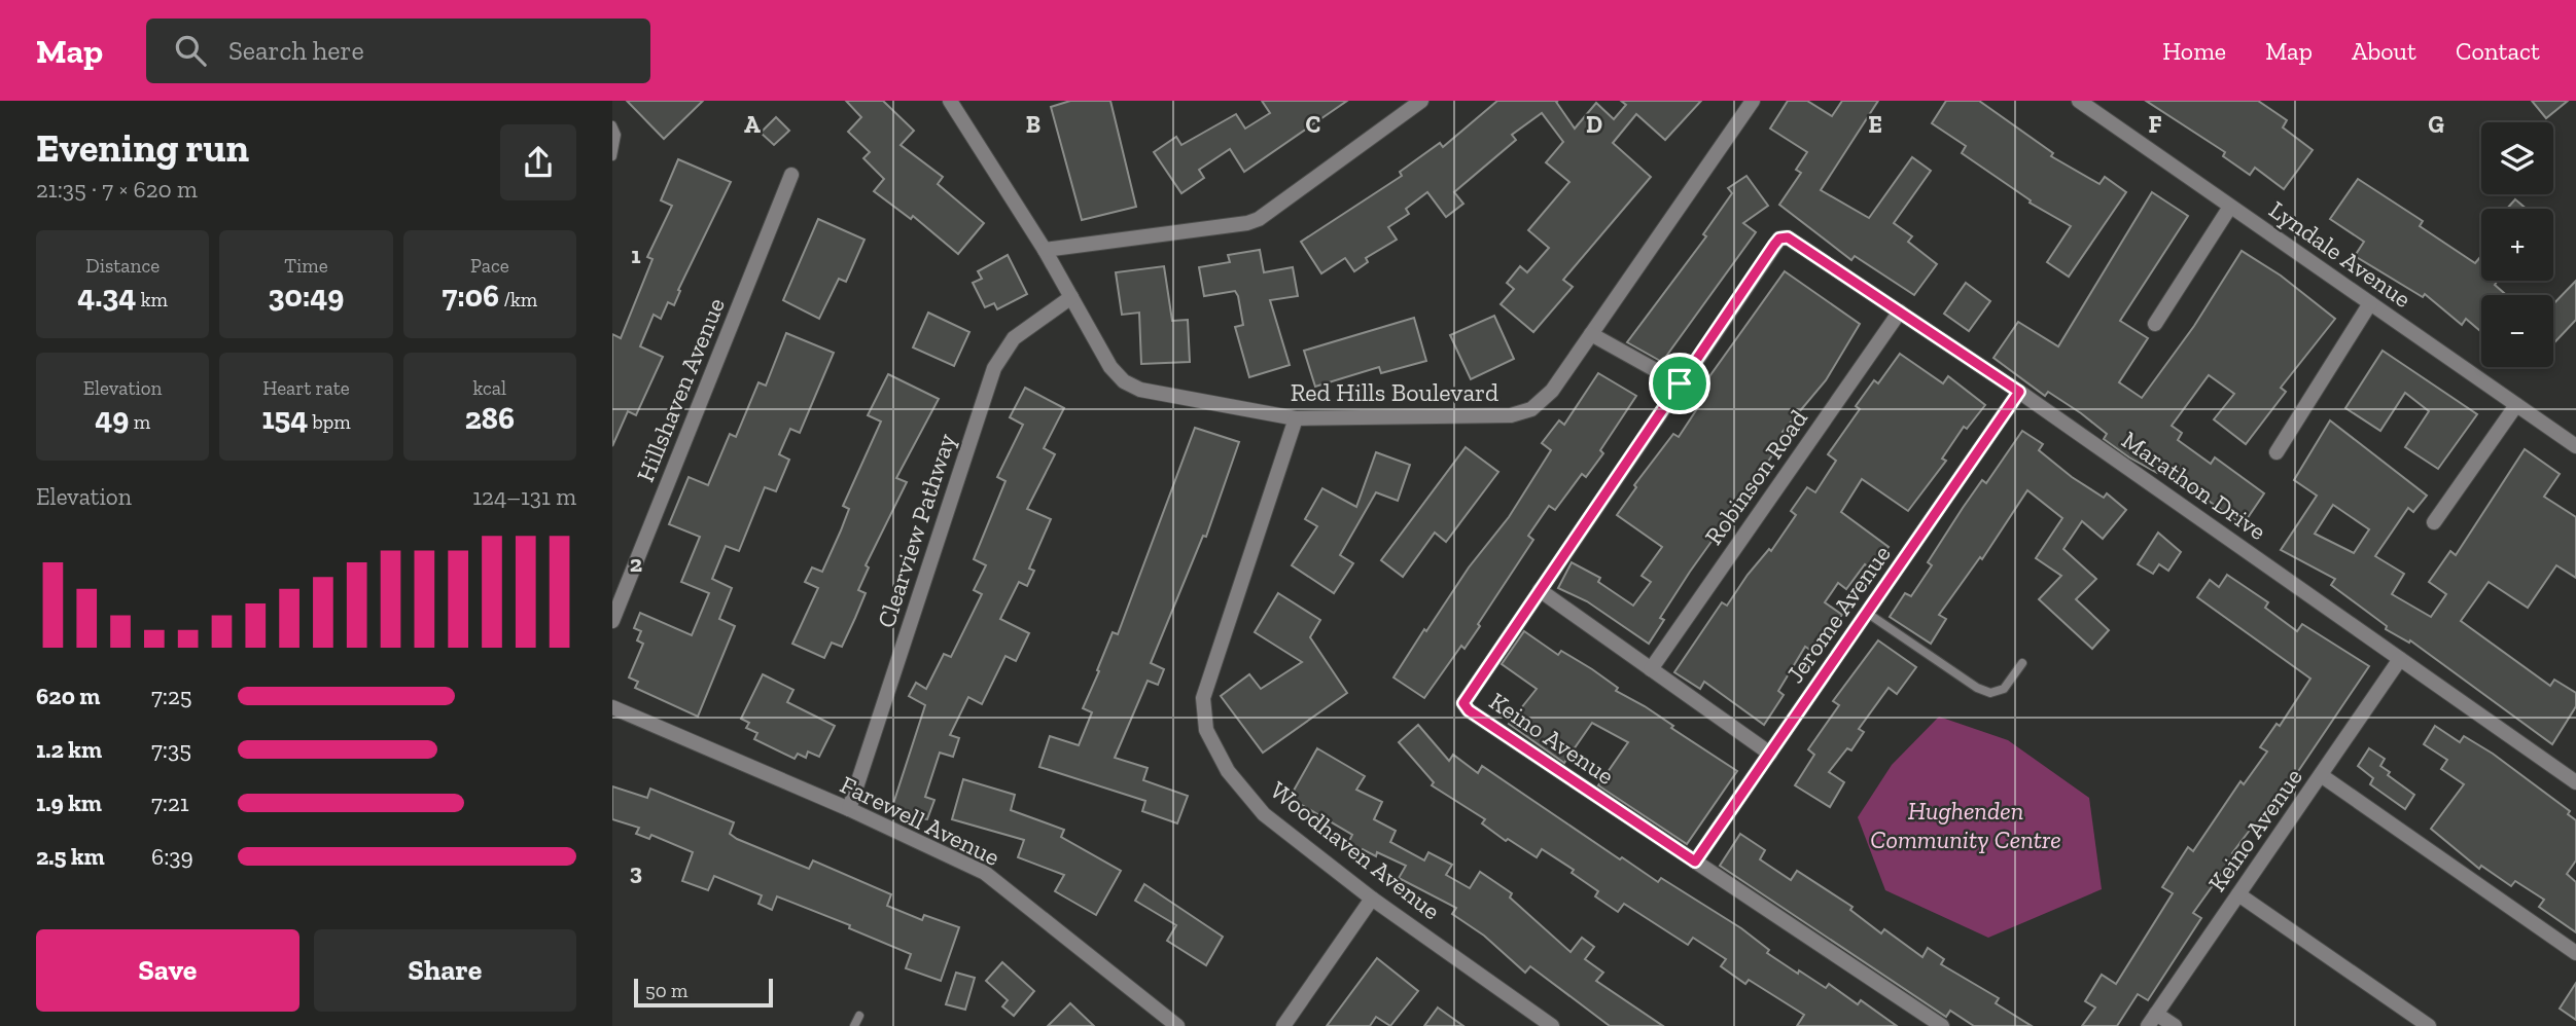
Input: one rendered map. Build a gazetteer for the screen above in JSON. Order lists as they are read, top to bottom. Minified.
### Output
{"streets":{"street":["Lyndale Avenue","Hillshaven Avenue","Red Hills Boulevard","Robinson Road","Marathon Drive","Clearview Pathway","Jerome Avenue","Keino Avenue","Farewell Avenue","Woodhaven Avenue"]},"crossings":[["Red Hills Boulevard","Clearview Pathway"],["Red Hills Boulevard","Woodhaven Avenue"],["Robinson Road","Marathon Drive"],["Marathon Drive","Jerome Avenue"],["Marathon Drive","Keino Avenue"],["Clearview Pathway","Farewell Avenue"],["Jerome Avenue","Keino Avenue"]],"parks":["Hughenden Community Centre"],"scale_bar":"50 m","page":{"header":"Map","search":"Search here","nav":["Home","Map","About","Contact"],"heading":["Evening run","21:35 · 7 × 620 m"],"map_buttons":["+","−"],"stats":[["Distance","4.34 km"],["Time","30:49"],["Pace","7:06 /km"],["Elevation","49 m"],["Heart rate","154 bpm"],["kcal","286"]],"chart":["Elevation","124–131 m"],"list":[{"name":"620 m","note":"7:25"},{"name":"1.2 km","note":"7:35"},{"name":"1.9 km","note":"7:21"},{"name":"2.5 km","note":"6:39"}],"buttons":["Save","Share"],"scale":"50 m"},"grid":{"columns":["A","B","C","D","E","F","G"],"rows":["1","2","3"]}}
